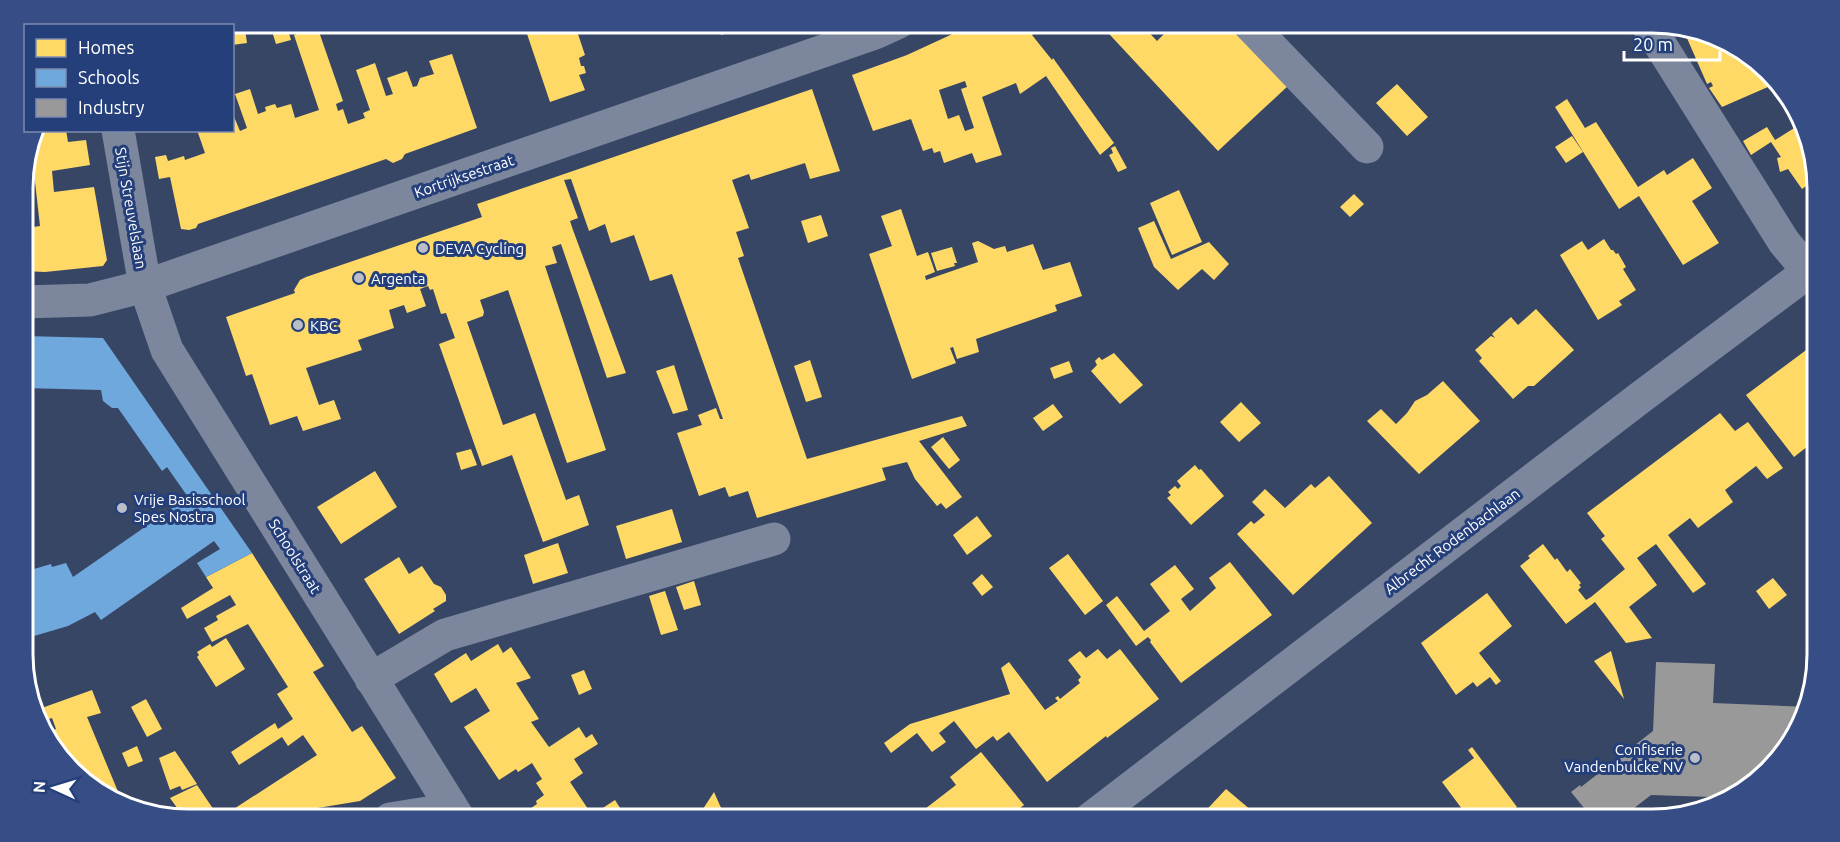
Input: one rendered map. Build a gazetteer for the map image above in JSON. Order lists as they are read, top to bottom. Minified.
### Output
{"streets":{"street":["Kortrijksestraat","Stijn Streuvelslaan","Albrecht Rodenbachlaan","Schoolstraat"]},"crossings":[["Kortrijksestraat","Stijn Streuvelslaan"],["Kortrijksestraat","Schoolstraat"],["Stijn Streuvelslaan","Schoolstraat"]],"places":["DEVA Cycling","Argenta","KBC","Vrije Basisschool Spes Nostra","Confiserie Vandenbulcke NV"],"legend":["Homes","Schools","Industry"],"scale_bar":"20 m","north":"left"}
